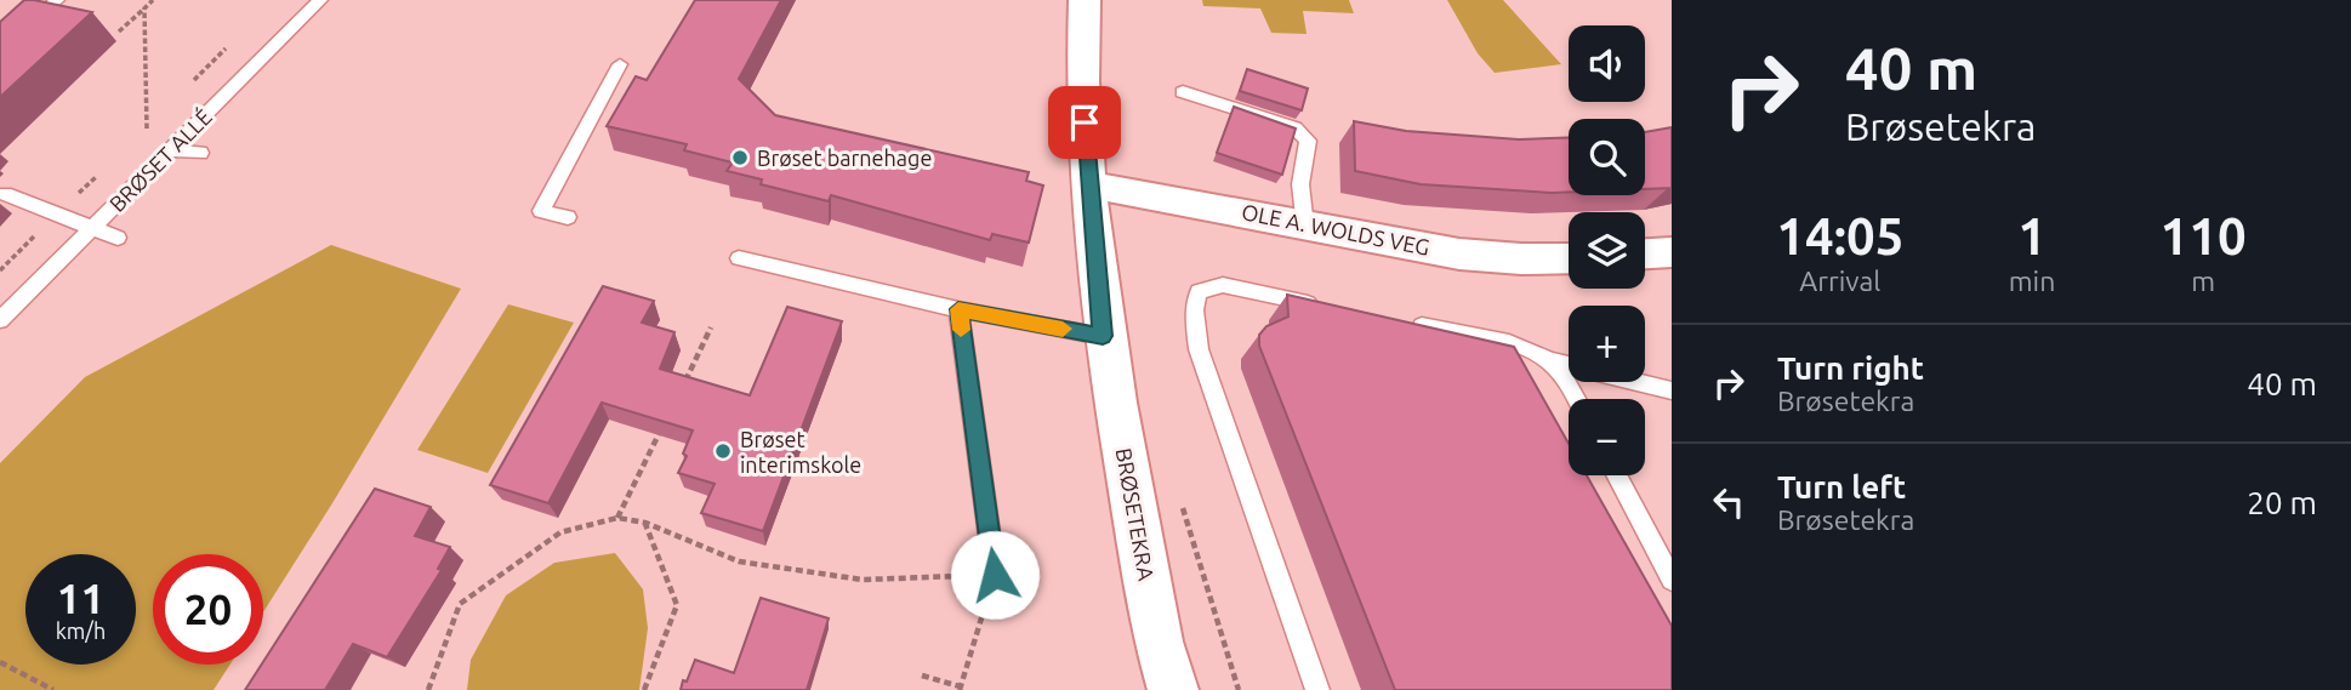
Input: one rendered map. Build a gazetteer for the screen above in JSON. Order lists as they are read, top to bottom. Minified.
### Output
{"streets":{"street":["OLE A. WOLDS VEG","BRØSETEKRA"],"lane":["BRØSET ALLÉ"]},"crossings":[["OLE A. WOLDS VEG","BRØSETEKRA"]],"places":["Brøset barnehage","Brøset interimskole"],"page":{"turn":["40 m","Brøsetekra"],"map_buttons":["+","−"],"eta":["14:05","Arrival","1","min","110","m"],"list":[{"name":"Turn right","note":"Brøsetekra","value":"40 m"},{"name":"Turn left","note":"Brøsetekra","value":"20 m"}],"speed":"11 km/h","limit":"20"}}
